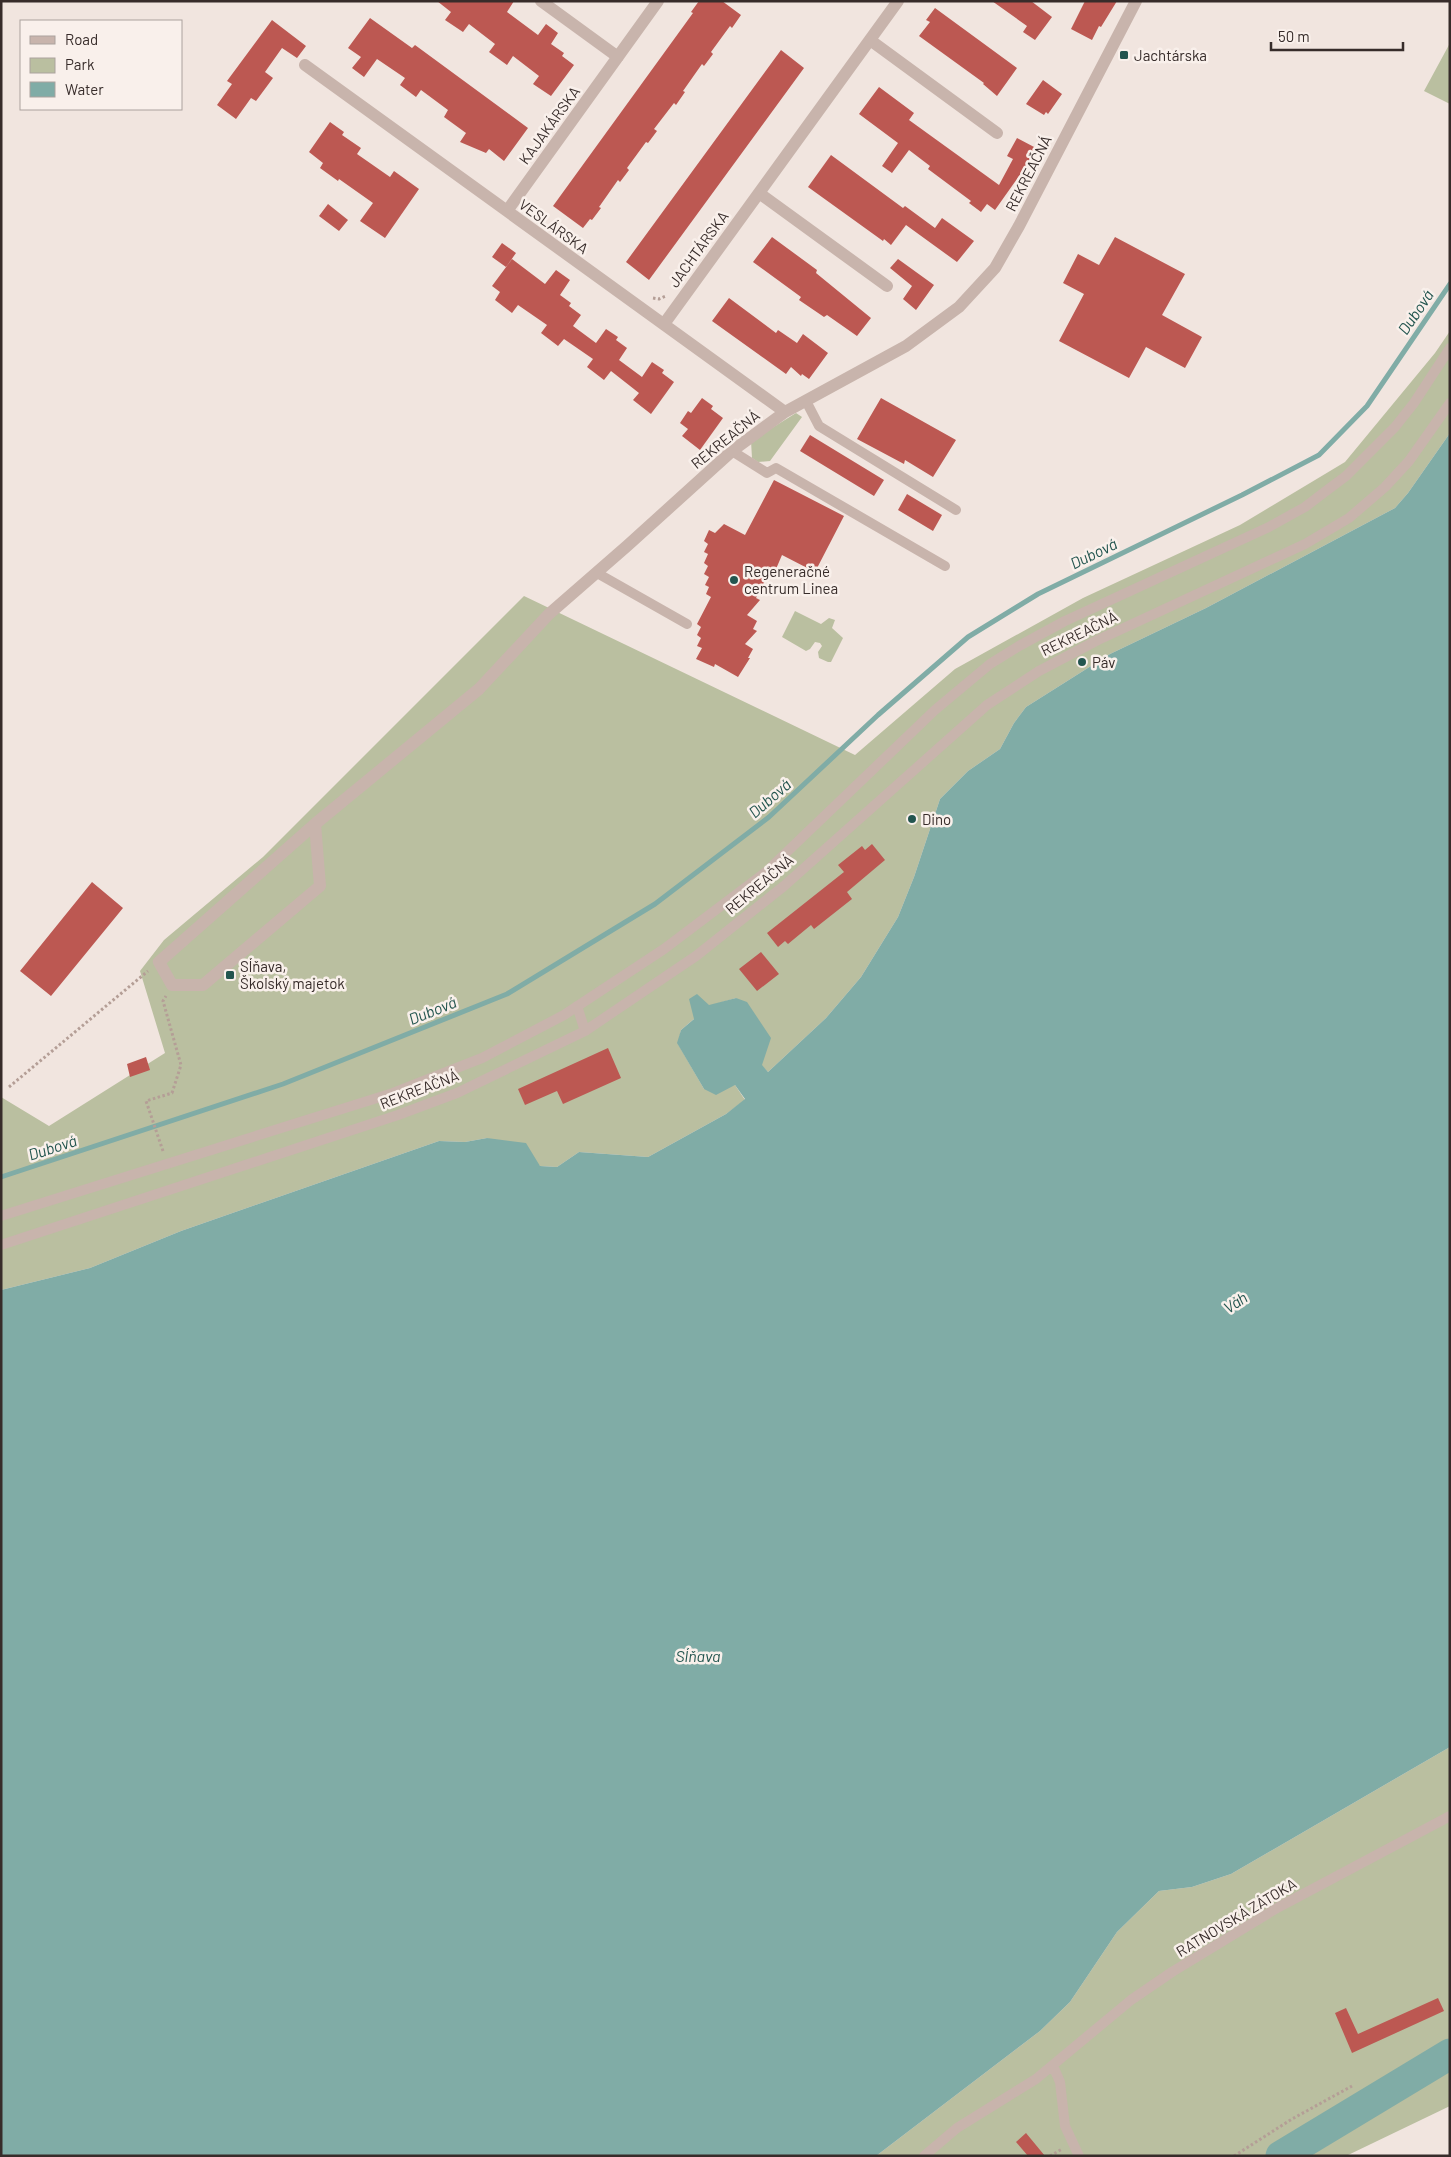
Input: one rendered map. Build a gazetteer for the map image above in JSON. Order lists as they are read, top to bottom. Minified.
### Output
{"streets":{"street":["KAJAKÁRSKA","REKREAČNÁ","VESLÁRSKA","JACHTÁRSKA"],"lane":["RATNOVSKÁ ZÁTOKA"]},"crossings":[["KAJAKÁRSKA","VESLÁRSKA"],["REKREAČNÁ","VESLÁRSKA"],["VESLÁRSKA","JACHTÁRSKA"]],"water":["Dubová","Váh","Sĺňava"],"places":{"transit":["Jachtárska","Sĺňava, Školský majetok"],"other":["Regeneračné centrum Linea","Páv","Dino"]},"legend":["Road","Park","Water"],"scale_bar":"50 m"}
